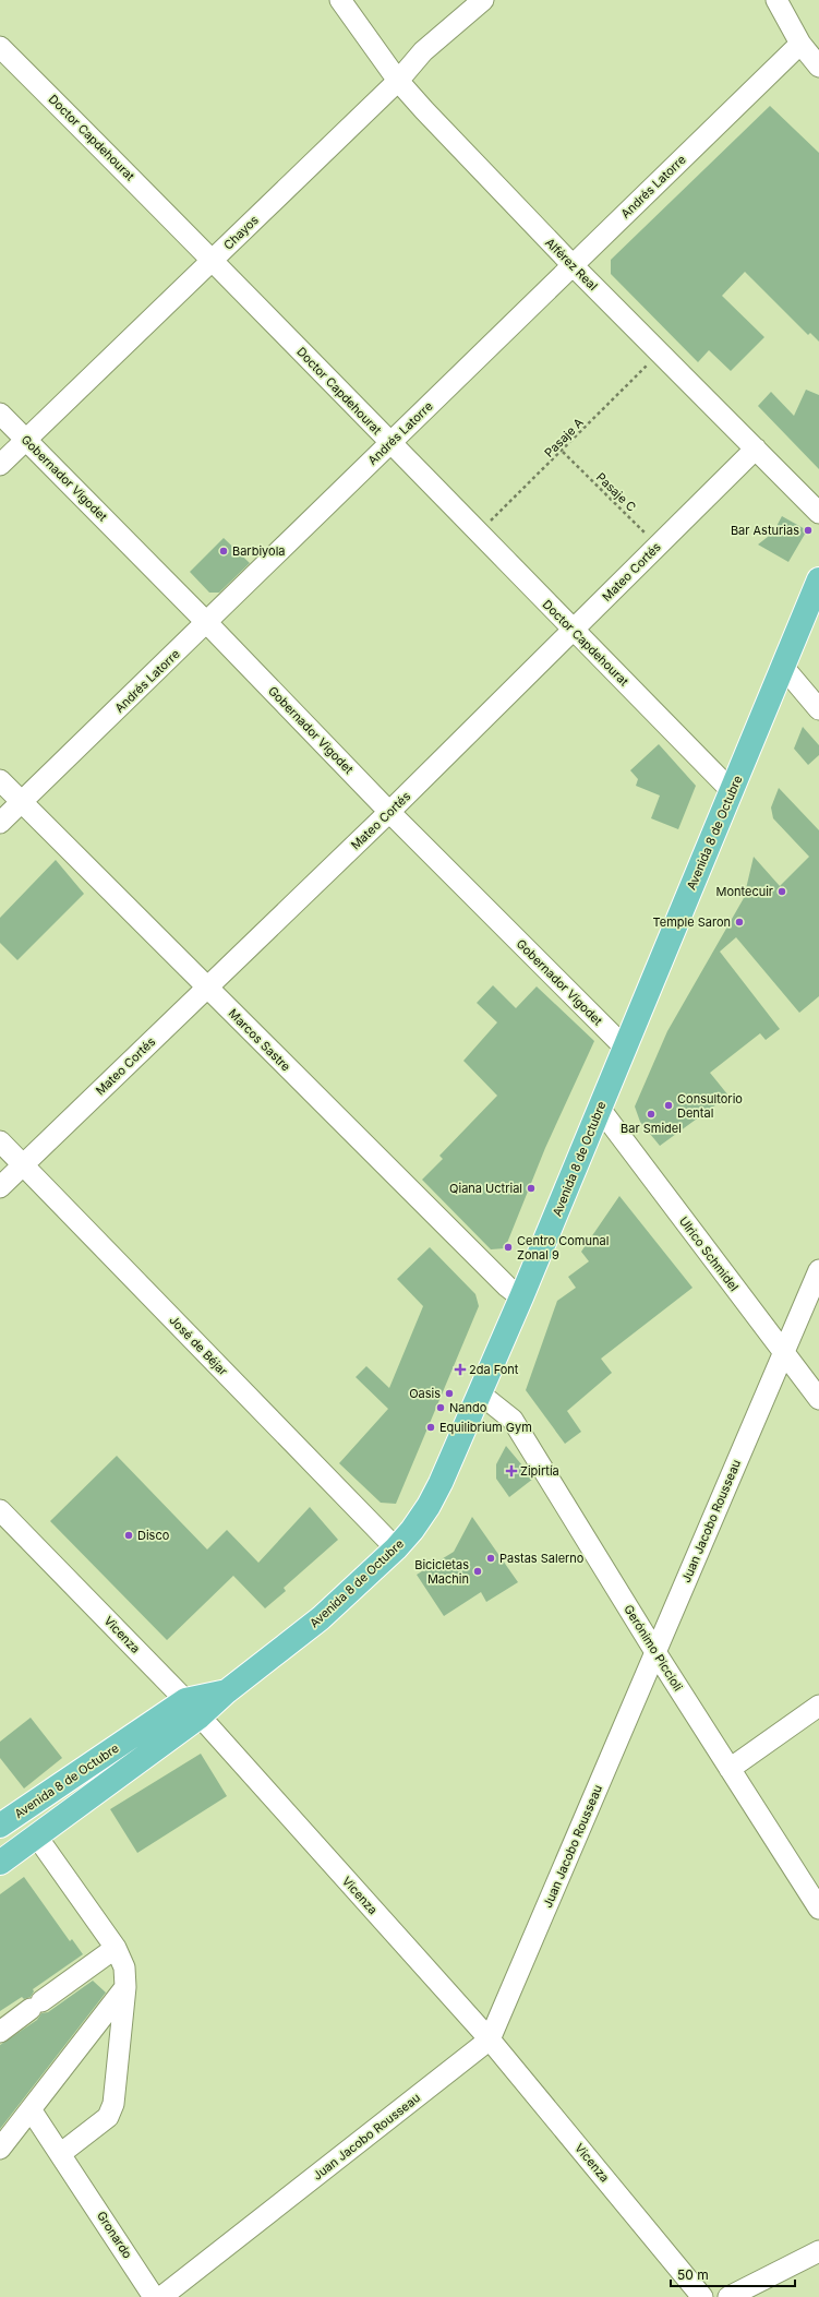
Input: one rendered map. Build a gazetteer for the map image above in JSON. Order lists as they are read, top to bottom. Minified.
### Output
{"streets":{"main road":["Avenida 8 de Octubre"],"street":["Doctor Capdehourat","Andrés Latorre","Chayos","Alférez Real","Gobernador Vigodet","Mateo Cortés","Marcos Sastre","Ulrico Schmidel","José de Béjar","Juan Jacobo Rousseau","Vicenza","Gerónimo Piccioli","Gronardo"],"path":["Pasaje A","Pasaje C"]},"crossings":[["Doctor Capdehourat","Andrés Latorre"],["Doctor Capdehourat","Chayos"],["Doctor Capdehourat","Pasaje A"],["Doctor Capdehourat","Mateo Cortés"],["Doctor Capdehourat","Avenida 8 de Octubre"],["Andrés Latorre","Alférez Real"],["Andrés Latorre","Gobernador Vigodet"],["Andrés Latorre","Marcos Sastre"],["Chayos","Alférez Real"],["Chayos","Gobernador Vigodet"],["Alférez Real","Pasaje A"],["Alférez Real","Mateo Cortés"],["Pasaje A","Pasaje C"],["Gobernador Vigodet","Mateo Cortés"],["Gobernador Vigodet","Avenida 8 de Octubre"],["Pasaje C","Mateo Cortés"],["Mateo Cortés","Marcos Sastre"],["Mateo Cortés","José de Béjar"],["Avenida 8 de Octubre","Marcos Sastre"],["Avenida 8 de Octubre","Ulrico Schmidel"],["Avenida 8 de Octubre","José de Béjar"],["Avenida 8 de Octubre","Vicenza"],["Avenida 8 de Octubre","Gerónimo Piccioli"],["Ulrico Schmidel","Juan Jacobo Rousseau"],["Juan Jacobo Rousseau","Vicenza"],["Juan Jacobo Rousseau","Gerónimo Piccioli"]],"places":{"other":["Bar Asturias","Barbiyola","Montecuir","Temple Saron","Consultorio Dental","Bar Smidel","Qiana Uctrial","Centro Comunal Zonal 9","Oasis","Nando","Equilibrium Gym","Disco","Pastas Salerno","Bicicletas Machin"],"health":["2da Font","Zipirtía"]},"scale_bar":"50 m"}
